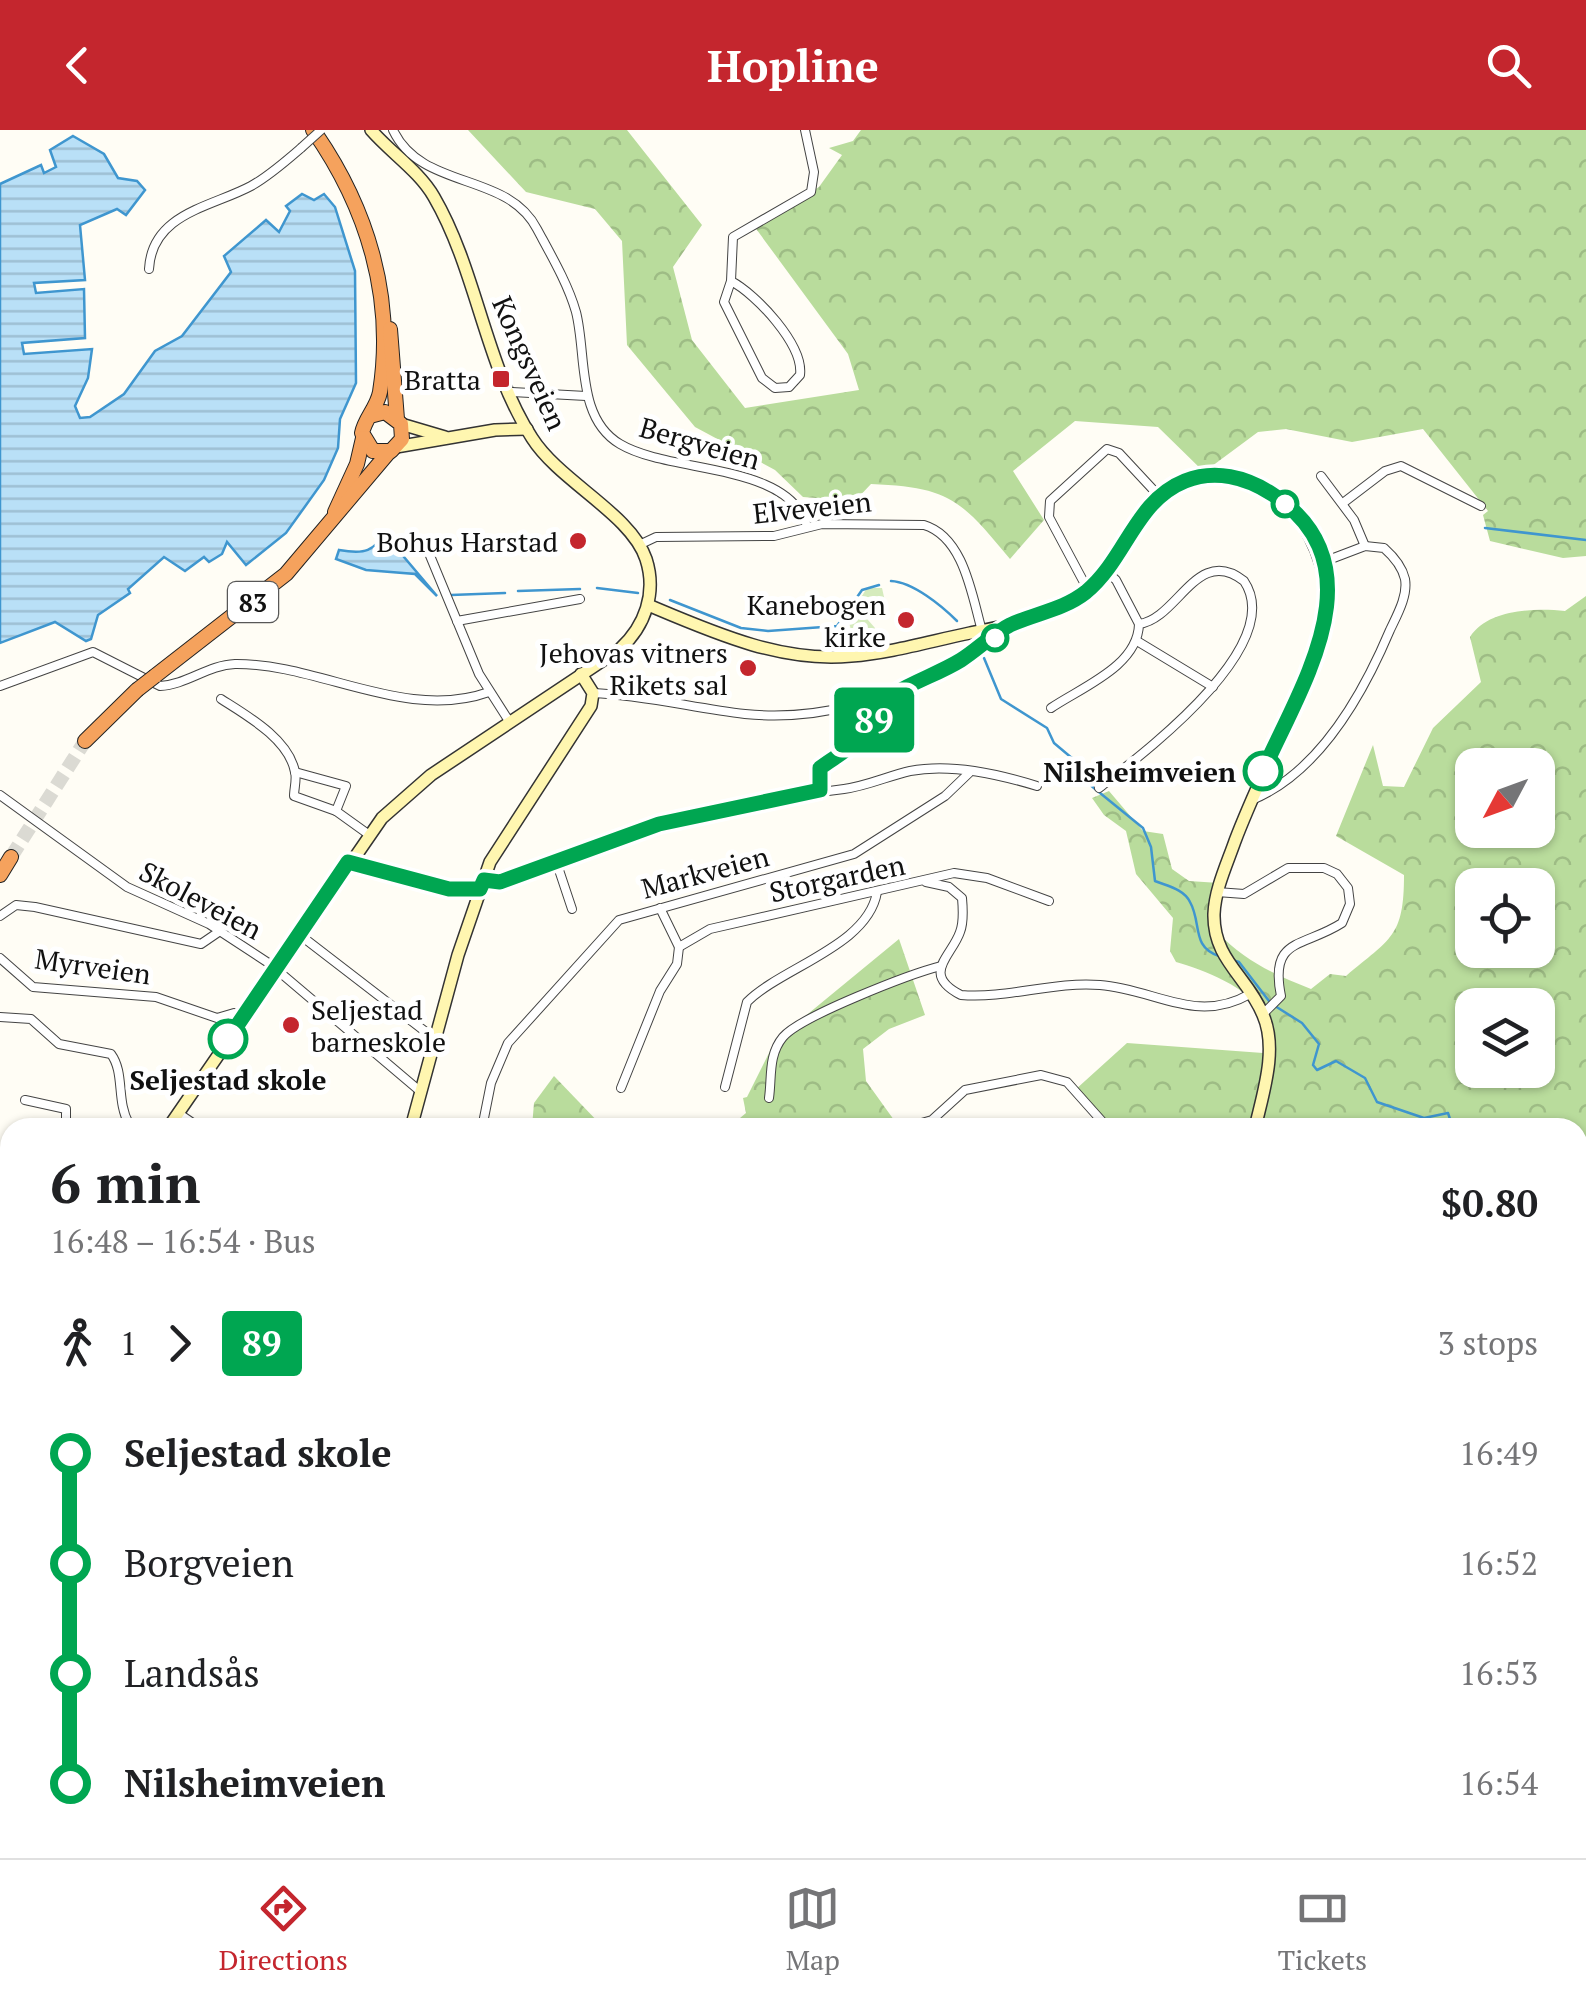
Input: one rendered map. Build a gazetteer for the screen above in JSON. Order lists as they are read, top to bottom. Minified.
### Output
{"streets":{"highway":["83"],"street":["Kongsveien","Bergveien","Elveveien","Markveien","Storgarden","Skoleveien","Myrveien"]},"crossings":[["Kongsveien","Elveveien"],["Bergveien","Elveveien"],["Skoleveien","Myrveien"]],"places":{"transit":["Bratta"],"other":["Bohus Harstad","Kanebogen kirke","Jehovas vitners Rikets sal","Nilsheimveien","Seljestad barneskole","Seljestad skole"]},"lines":["bus line 89"],"north":"bottom left","page":{"header":"Hopline","on_map":"89","heading":["6 min","16:48 – 16:54 · Bus","$0.80"],"legs":["1","89","3 stops"],"list":[{"name":"Seljestad skole","value":"16:49"},{"name":"Borgveien","value":"16:52"},{"name":"Landsås","value":"16:53"},{"name":"Nilsheimveien","value":"16:54"}],"tabs":["Directions","Map","Tickets"]}}
